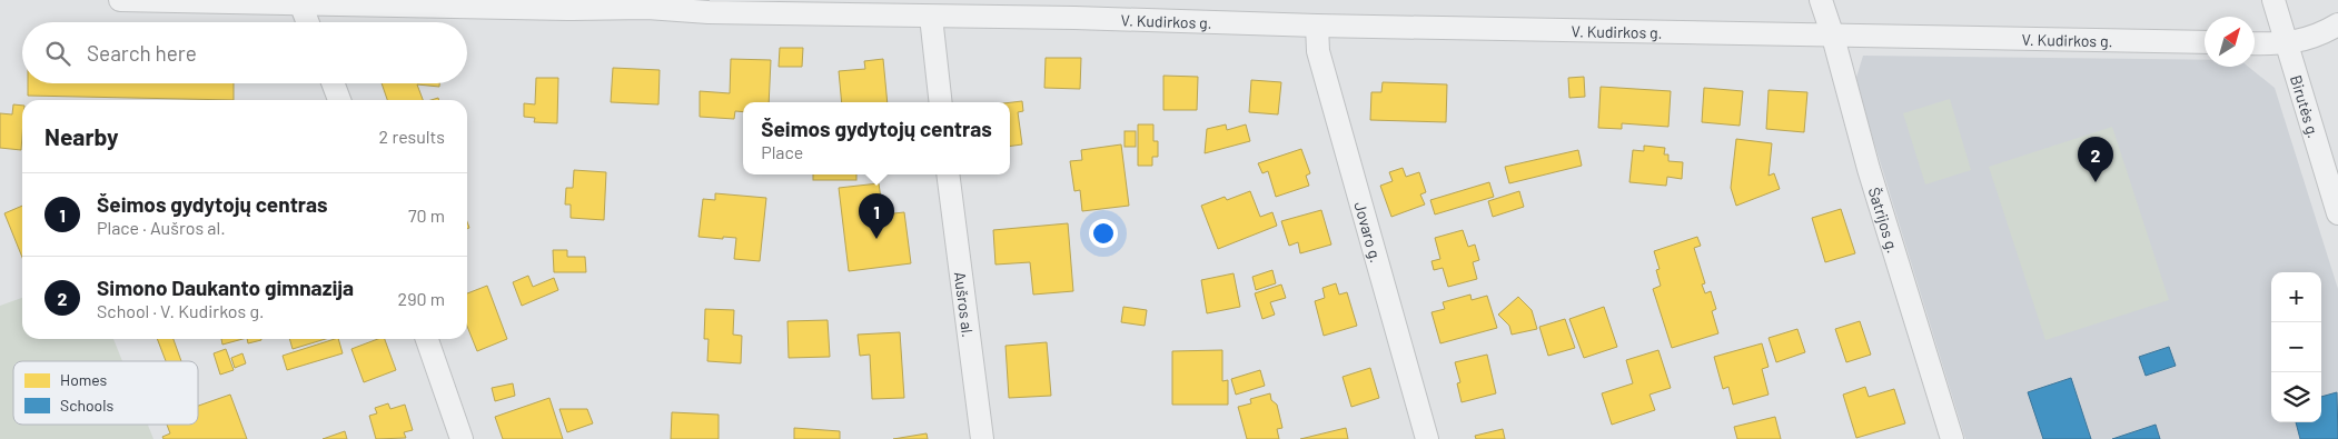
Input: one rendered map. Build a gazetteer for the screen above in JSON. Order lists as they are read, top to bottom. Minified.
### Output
{"streets":{"street":["V. Kudirkos g.","Birutės g.","Šatrijos g.","Jovaro g.","Aušros al."]},"crossings":[["V. Kudirkos g.","Šatrijos g."],["V. Kudirkos g.","Jovaro g."]],"legend":["Homes","Schools"],"north":"top right","page":{"search":"Search here","heading":["Nearby","2 results"],"popup":["Šeimos gydytojų centras","Place"],"pins":["2","1"],"list":[{"mark":"1","name":"Šeimos gydytojų centras","note":"Place · Aušros al.","value":"70 m"},{"mark":"2","name":"Simono Daukanto gimnazija","note":"School · V. Kudirkos g.","value":"290 m"}],"map_buttons":["+","−"]}}
